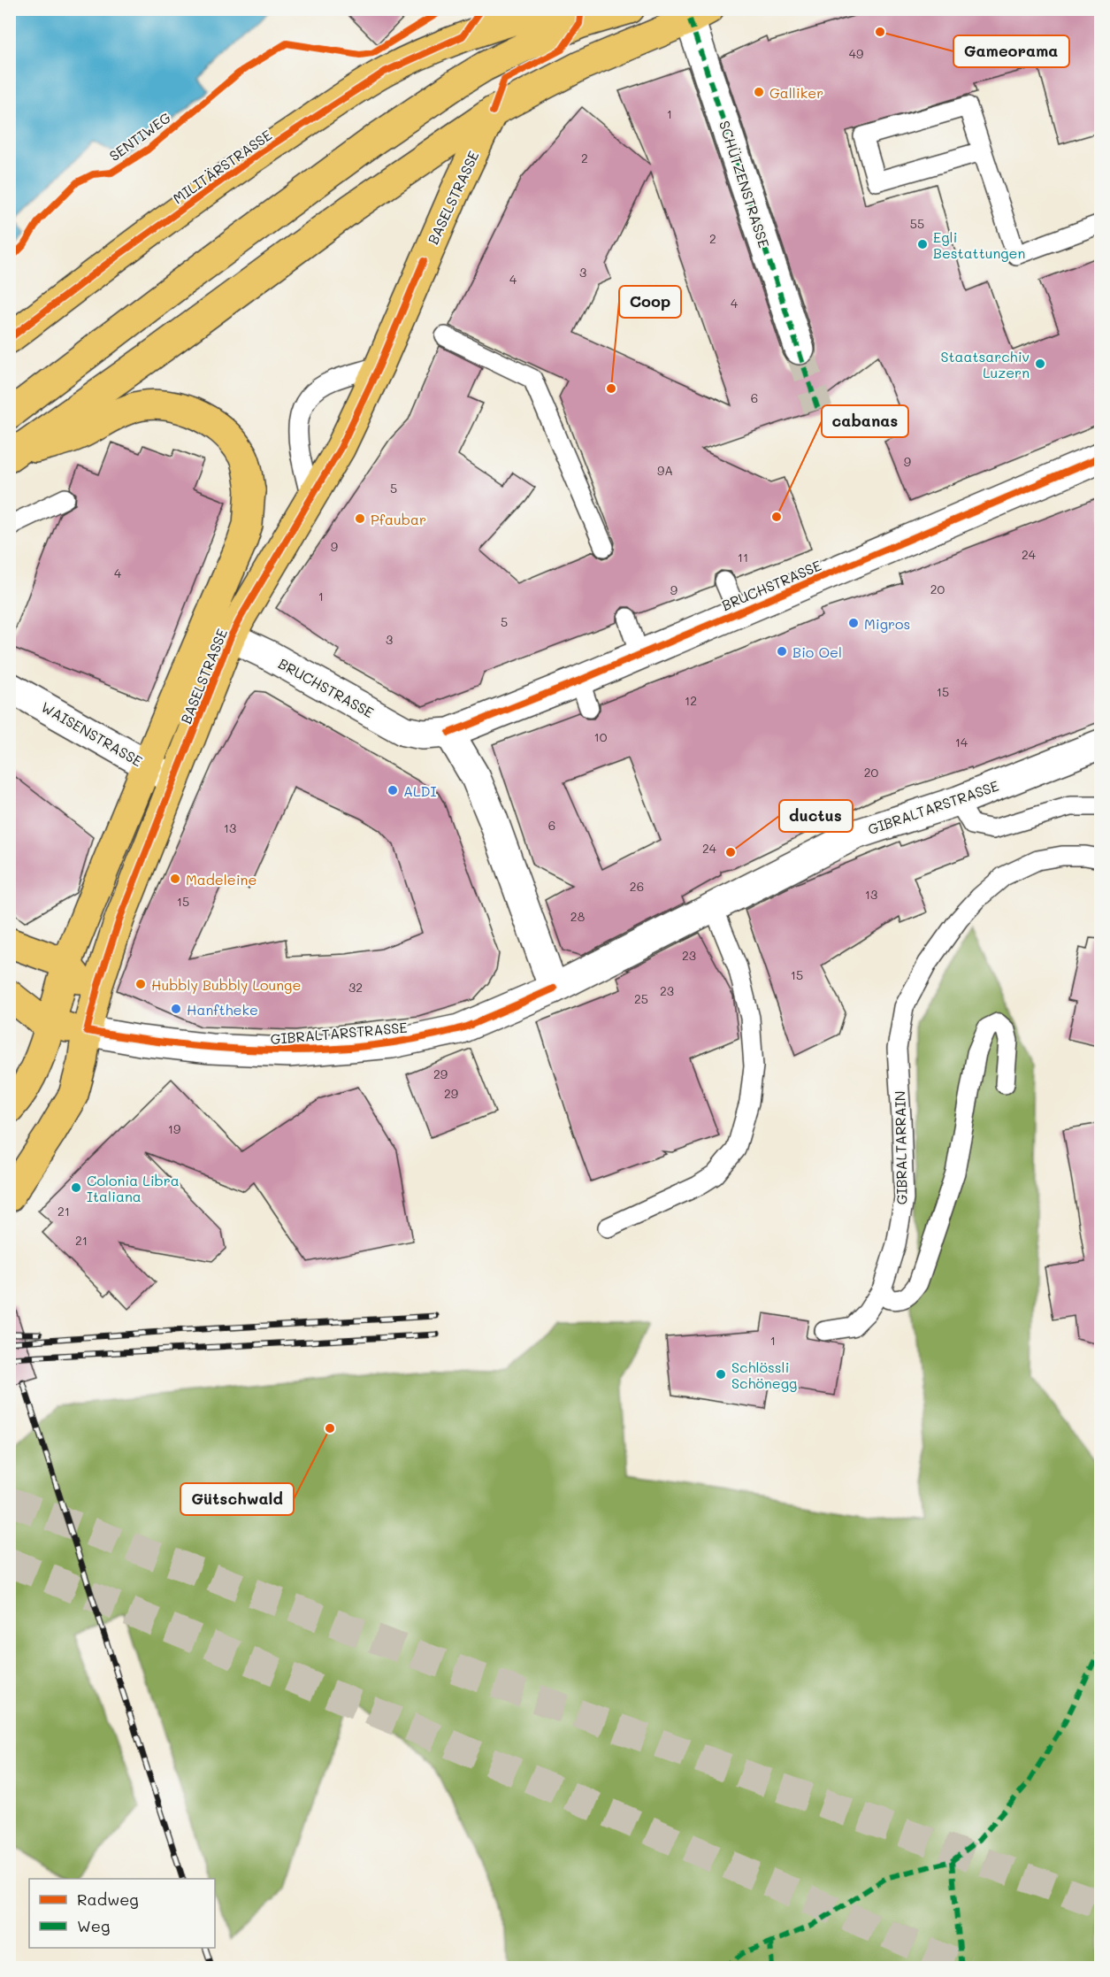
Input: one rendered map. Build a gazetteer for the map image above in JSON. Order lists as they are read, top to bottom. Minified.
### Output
{"streets":{"main road":["MILITÄRSTRASSE","BASELSTRASSE"],"street":["SCHÜTZENSTRASSE","BRUCHSTRASSE","WAISENSTRASSE","GIBRALTARSTRASSE"],"lane":["GIBRALTARRAIN"],"cycle path":["SENTIWEG"]},"crossings":[["BASELSTRASSE","BRUCHSTRASSE"],["BASELSTRASSE","WAISENSTRASSE"],["BASELSTRASSE","GIBRALTARSTRASSE"]],"places":["Gameorama","Galliker","Egli Bestattungen","Staatsarchiv Luzern","Coop","cabanas","Pfaubar","Migros","Bio Oel","ALDI","ductus","Madeleine","Hubbly Bubbly Lounge","Hanftheke","Colonia Libra Italiana","Schlössli Schönegg","Gütschwald"],"house_numbers":["49","1","2","55","2","3","4","4","6","9","9A","5","9","24","11","4","20","9","1","5","3","15","12","10","14","20","6","13","24","26","13","15","28","23","15","32","23","25","29","29","19","21","21","1"],"legend":["Radweg","Weg"]}
